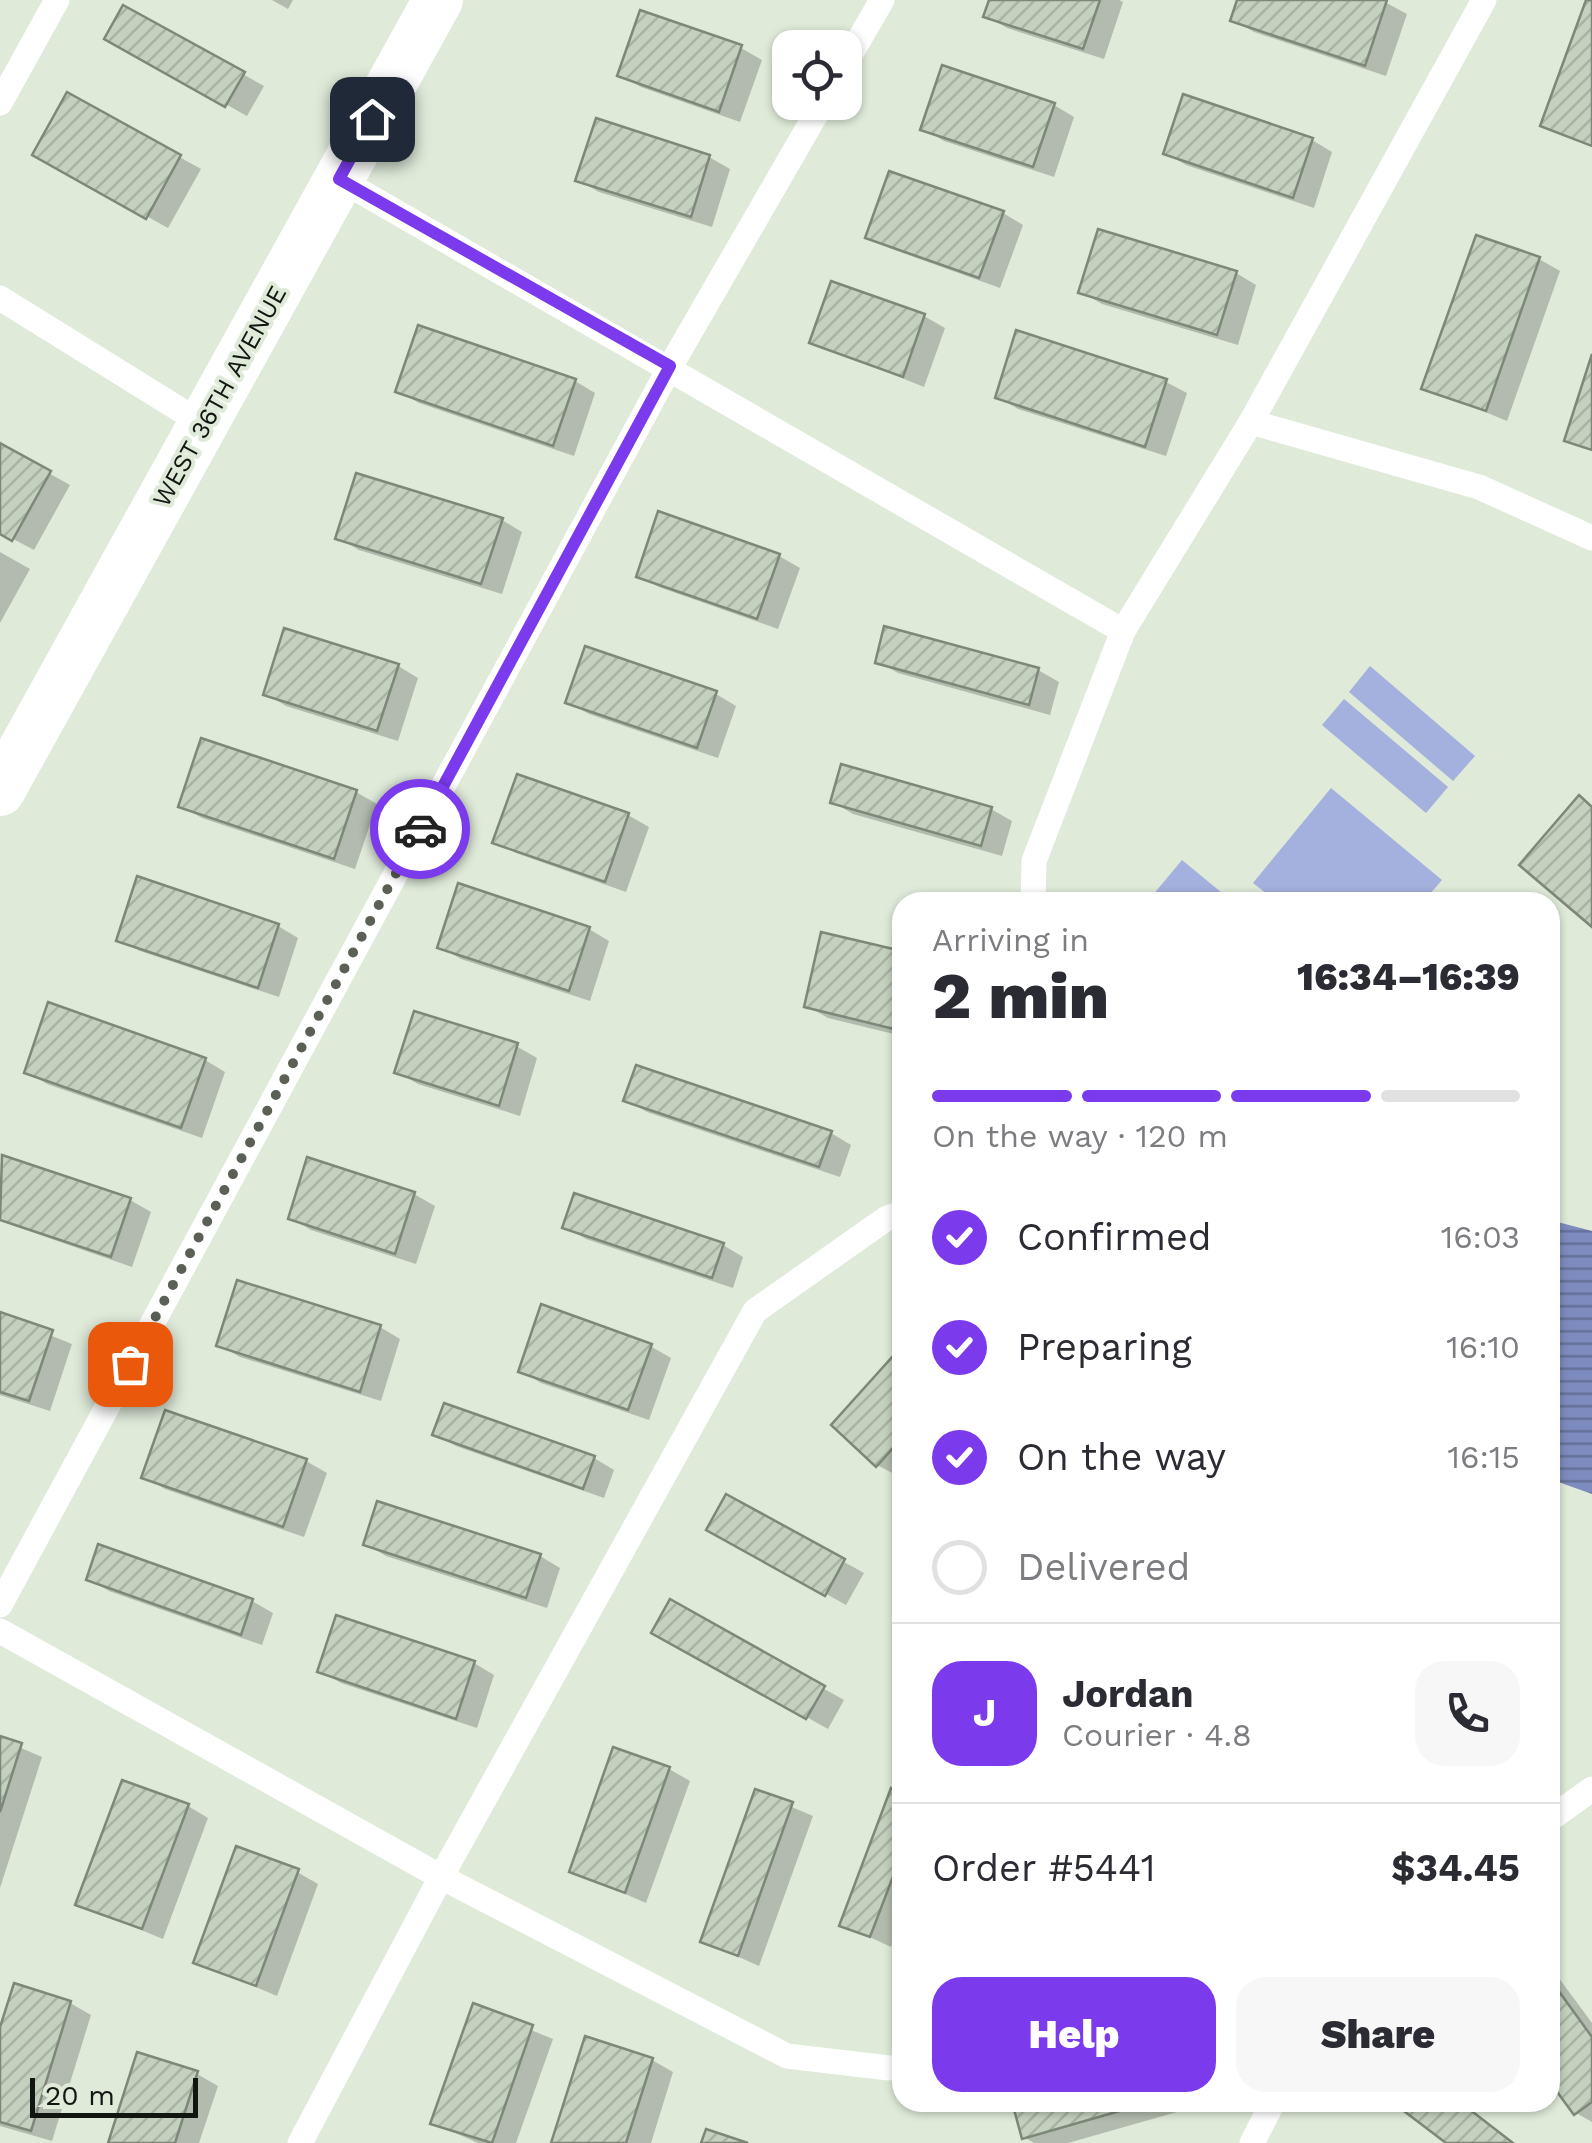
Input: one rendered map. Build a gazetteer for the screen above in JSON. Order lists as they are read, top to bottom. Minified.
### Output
{"streets":{"street":["WEST 36TH AVENUE"]},"scale_bar":"20 m","page":{"heading":["2 min","Arriving in","16:34–16:39"],"panel":["Jordan","Courier · 4.8","Order #5441","$34.45"],"bar":"On the way · 120 m","list":[["Confirmed","16:03"],["Preparing","16:10"],["On the way","16:15"],"Delivered"],"round":"J","buttons":["Help","Share"],"scale":"20 m"}}
